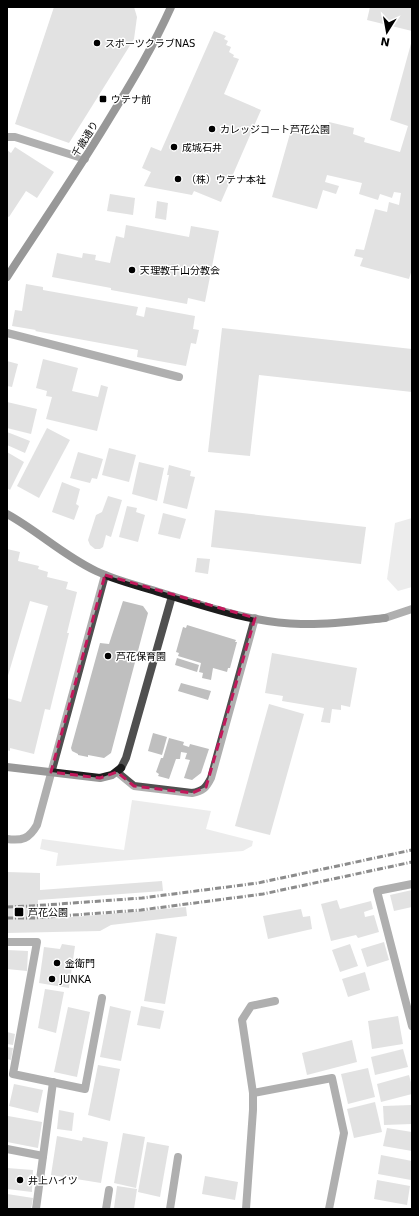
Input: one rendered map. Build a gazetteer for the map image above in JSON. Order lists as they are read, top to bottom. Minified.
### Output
{"streets":{"street":["千歳通り"]},"places":{"other":["スポーツクラブNAS","カレッジコート芦花公園","成城石井","（株）ウテナ本社","天理教千山分教会","芦花保育園","金衛門","JUNKA","井上ハイツ"],"transit":["ウテナ前","芦花公園"]},"north":"bottom"}
